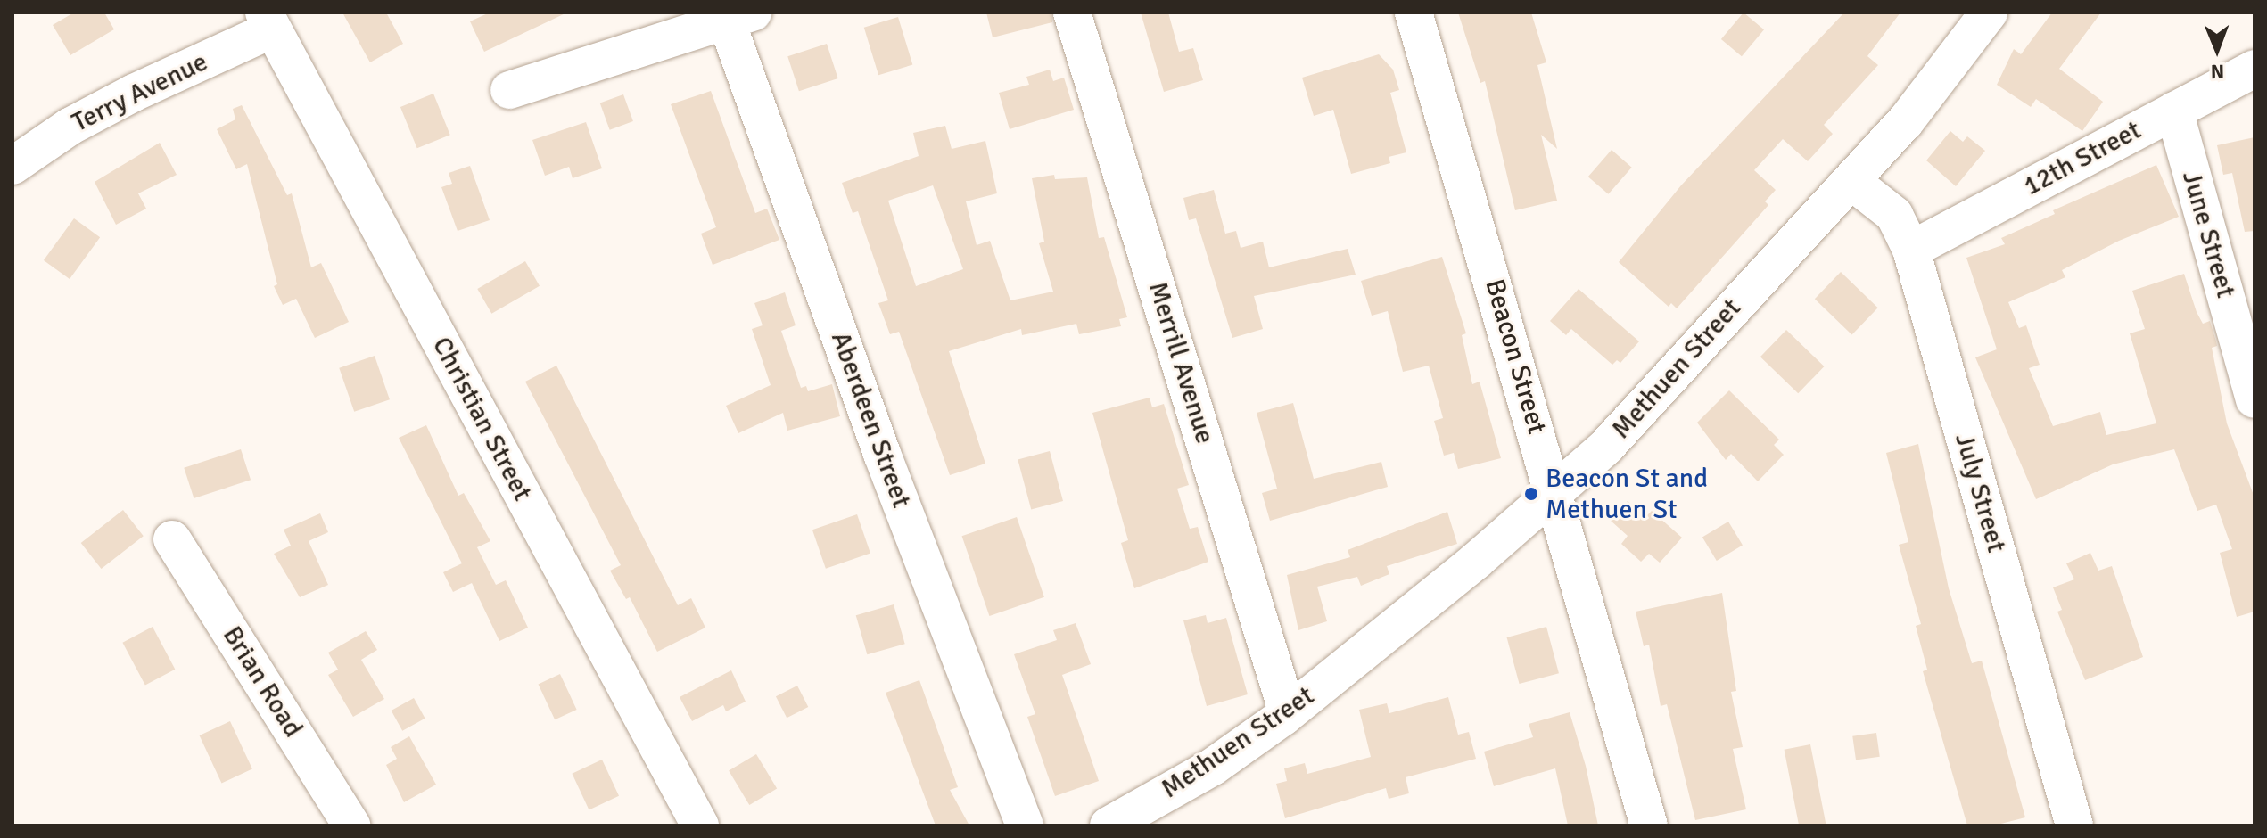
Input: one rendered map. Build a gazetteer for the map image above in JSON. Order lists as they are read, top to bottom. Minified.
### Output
{"streets":{"street":["Terry Avenue","12th Street","June Street","Beacon Street","Merrill Avenue","Methuen Street","Christian Street","Aberdeen Street","July Street","Brian Road"]},"crossings":[["Terry Avenue","Christian Street"],["12th Street","June Street"],["12th Street","July Street"],["Beacon Street","Methuen Street"],["Merrill Avenue","Methuen Street"],["Methuen Street","July Street"]],"places":["Beacon St and Methuen St"],"north":"bottom"}
